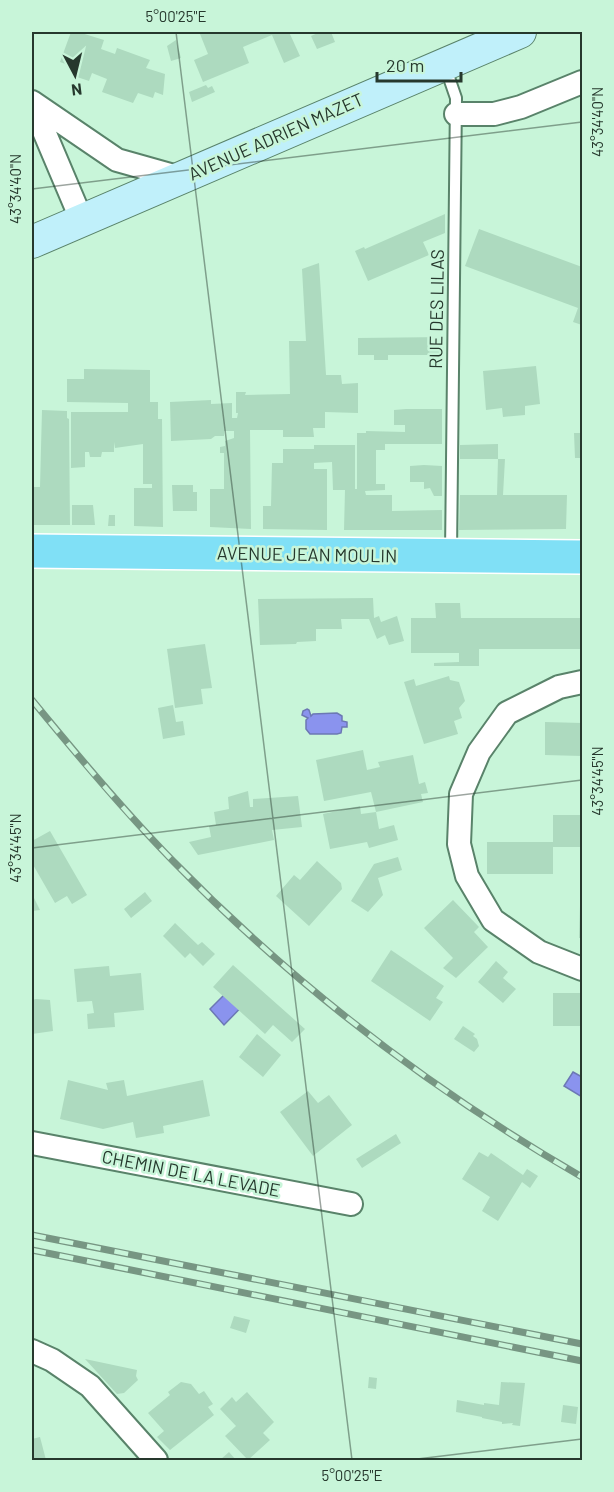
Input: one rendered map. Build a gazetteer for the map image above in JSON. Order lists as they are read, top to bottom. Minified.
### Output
{"streets":{"main road":["AVENUE JEAN MOULIN"],"street":["AVENUE ADRIEN MAZET","CHEMIN DE LA LEVADE"],"lane":["RUE DES LILAS"]},"crossings":[["AVENUE ADRIEN MAZET","RUE DES LILAS"],["RUE DES LILAS","AVENUE JEAN MOULIN"]],"scale_bar":"20 m","north":"bottom","coordinates":["5°00'25\"E","43°34'40\"N","43°34'45\"N"]}
